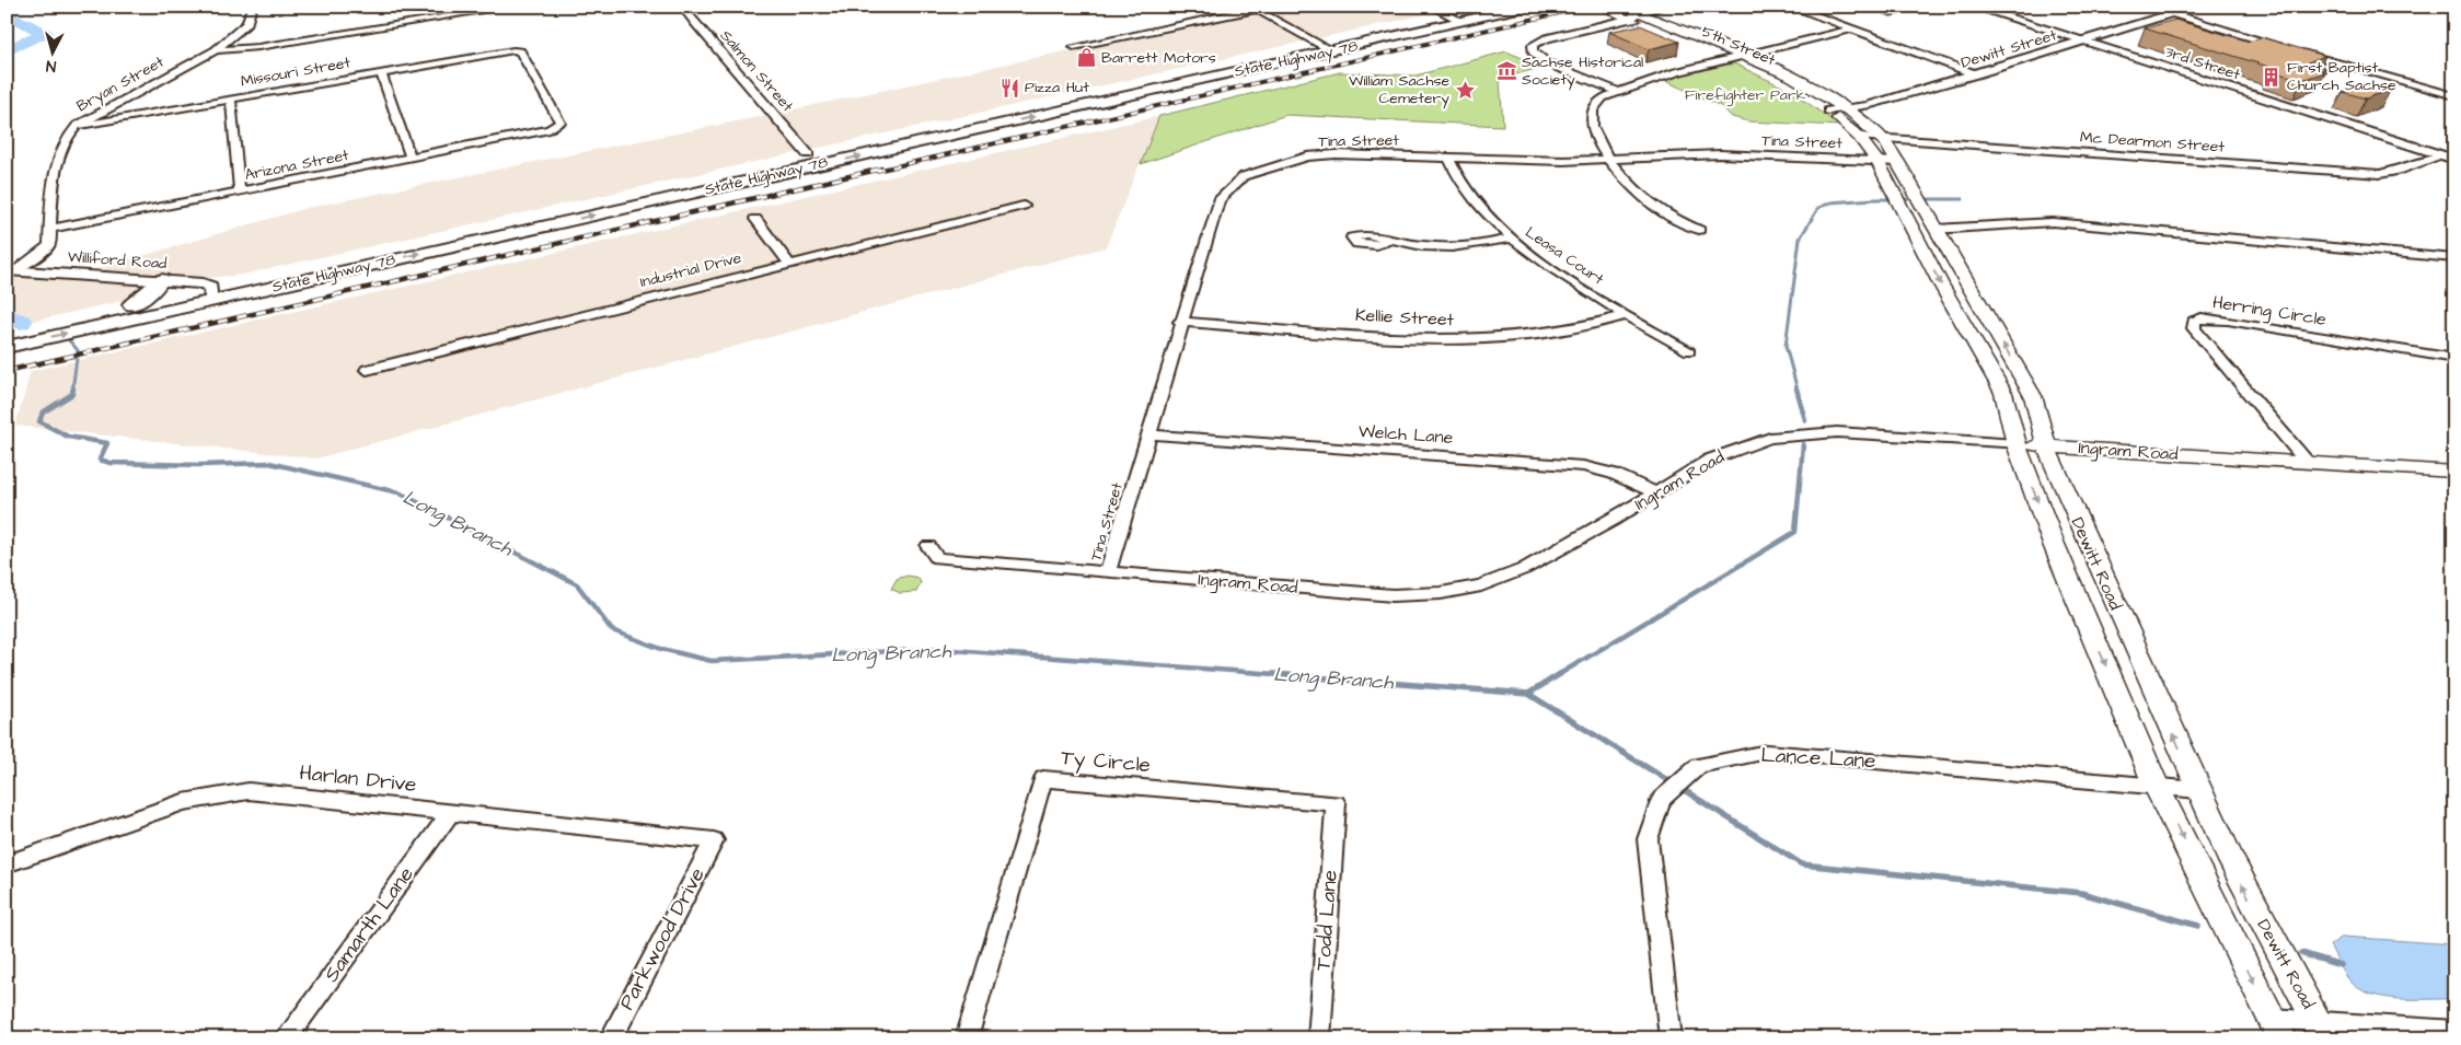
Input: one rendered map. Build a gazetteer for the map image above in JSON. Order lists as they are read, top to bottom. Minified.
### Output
{"streets":{"main road":["5th Street","State Highway 78","Ingram Road","Dewitt Road"],"street":["Dewitt Street","3rd Street","Salmon Street","Missouri Street","Bryan Street","Tina Street","Mc Dearmon Street","Arizona Street","Leasa Court","Williford Road","Industrial Drive","Herring Circle","Kellie Street","Welch Lane","Lance Lane","Ty Circle","Harlan Drive","Todd Lane","Samarth Lane","Parkwood Drive"]},"crossings":[["5th Street","Dewitt Street"],["5th Street","Dewitt Road"],["Dewitt Street","3rd Street"],["Dewitt Street","Dewitt Road"],["State Highway 78","Salmon Street"],["State Highway 78","Williford Road"],["3rd Street","Mc Dearmon Street"],["Missouri Street","Bryan Street"],["Missouri Street","Arizona Street"],["Bryan Street","Arizona Street"],["Bryan Street","Williford Road"],["Tina Street","Leasa Court"],["Tina Street","Kellie Street"],["Tina Street","Welch Lane"],["Tina Street","Ingram Road"],["Tina Street","Dewitt Road"],["Mc Dearmon Street","Dewitt Road"],["Leasa Court","Kellie Street"],["Herring Circle","Ingram Road"],["Welch Lane","Ingram Road"],["Ingram Road","Dewitt Road"],["Dewitt Road","Lance Lane"],["Ty Circle","Todd Lane"],["Harlan Drive","Samarth Lane"],["Harlan Drive","Parkwood Drive"]],"water":["Long Branch"],"parks":["Firefighter Park"],"places":{"shop":["Barrett Motors"],"museum":["Sachse Historical Society"],"building":["First Baptist Church Sachse"],"restaurant":["Pizza Hut"],"place":["William Sachse Cemetery"]},"north":"bottom"}
